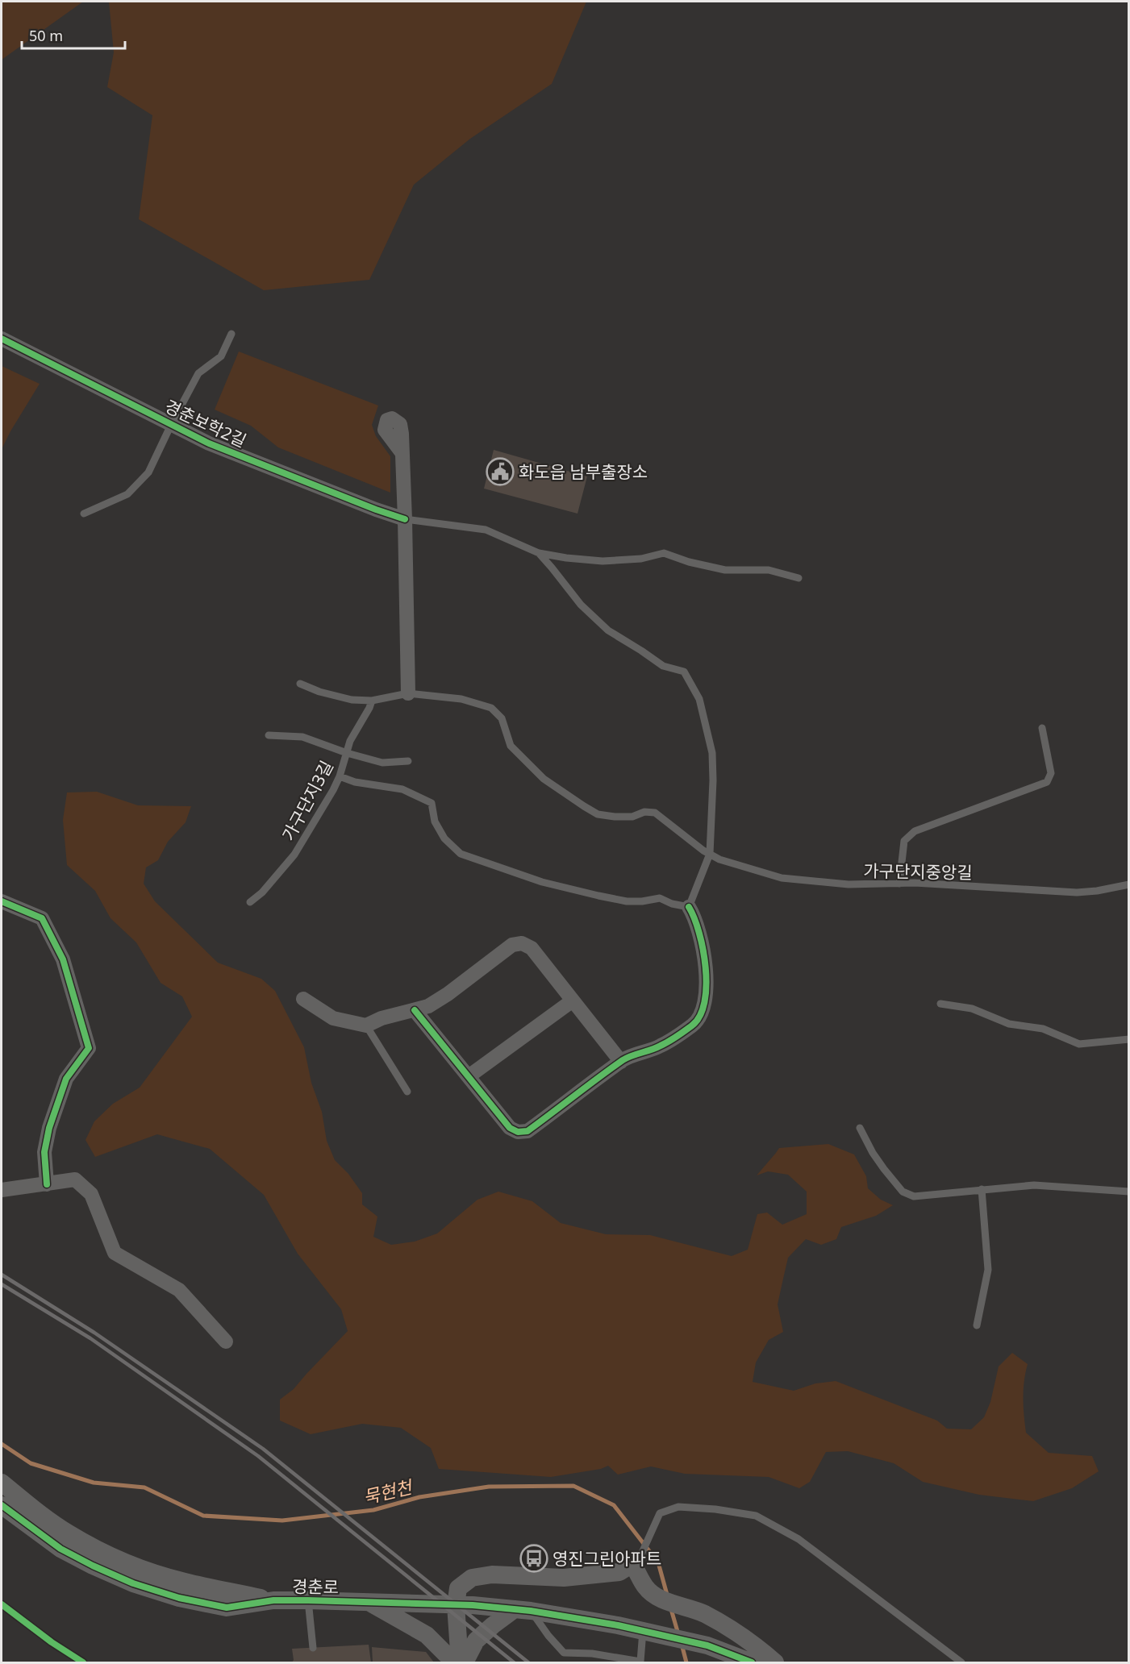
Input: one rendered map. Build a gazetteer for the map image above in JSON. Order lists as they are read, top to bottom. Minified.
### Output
{"streets":{"street":["경춘보학2길","경춘로"],"lane":["가구단지3길","가구단지중앙길"]},"crossings":[["가구단지3길","가구단지중앙길"]],"water":["묵현천"],"places":{"public building":["화도읍 남부출장소"],"bus stop":["영진그린아파트"]},"scale_bar":"50 m"}
